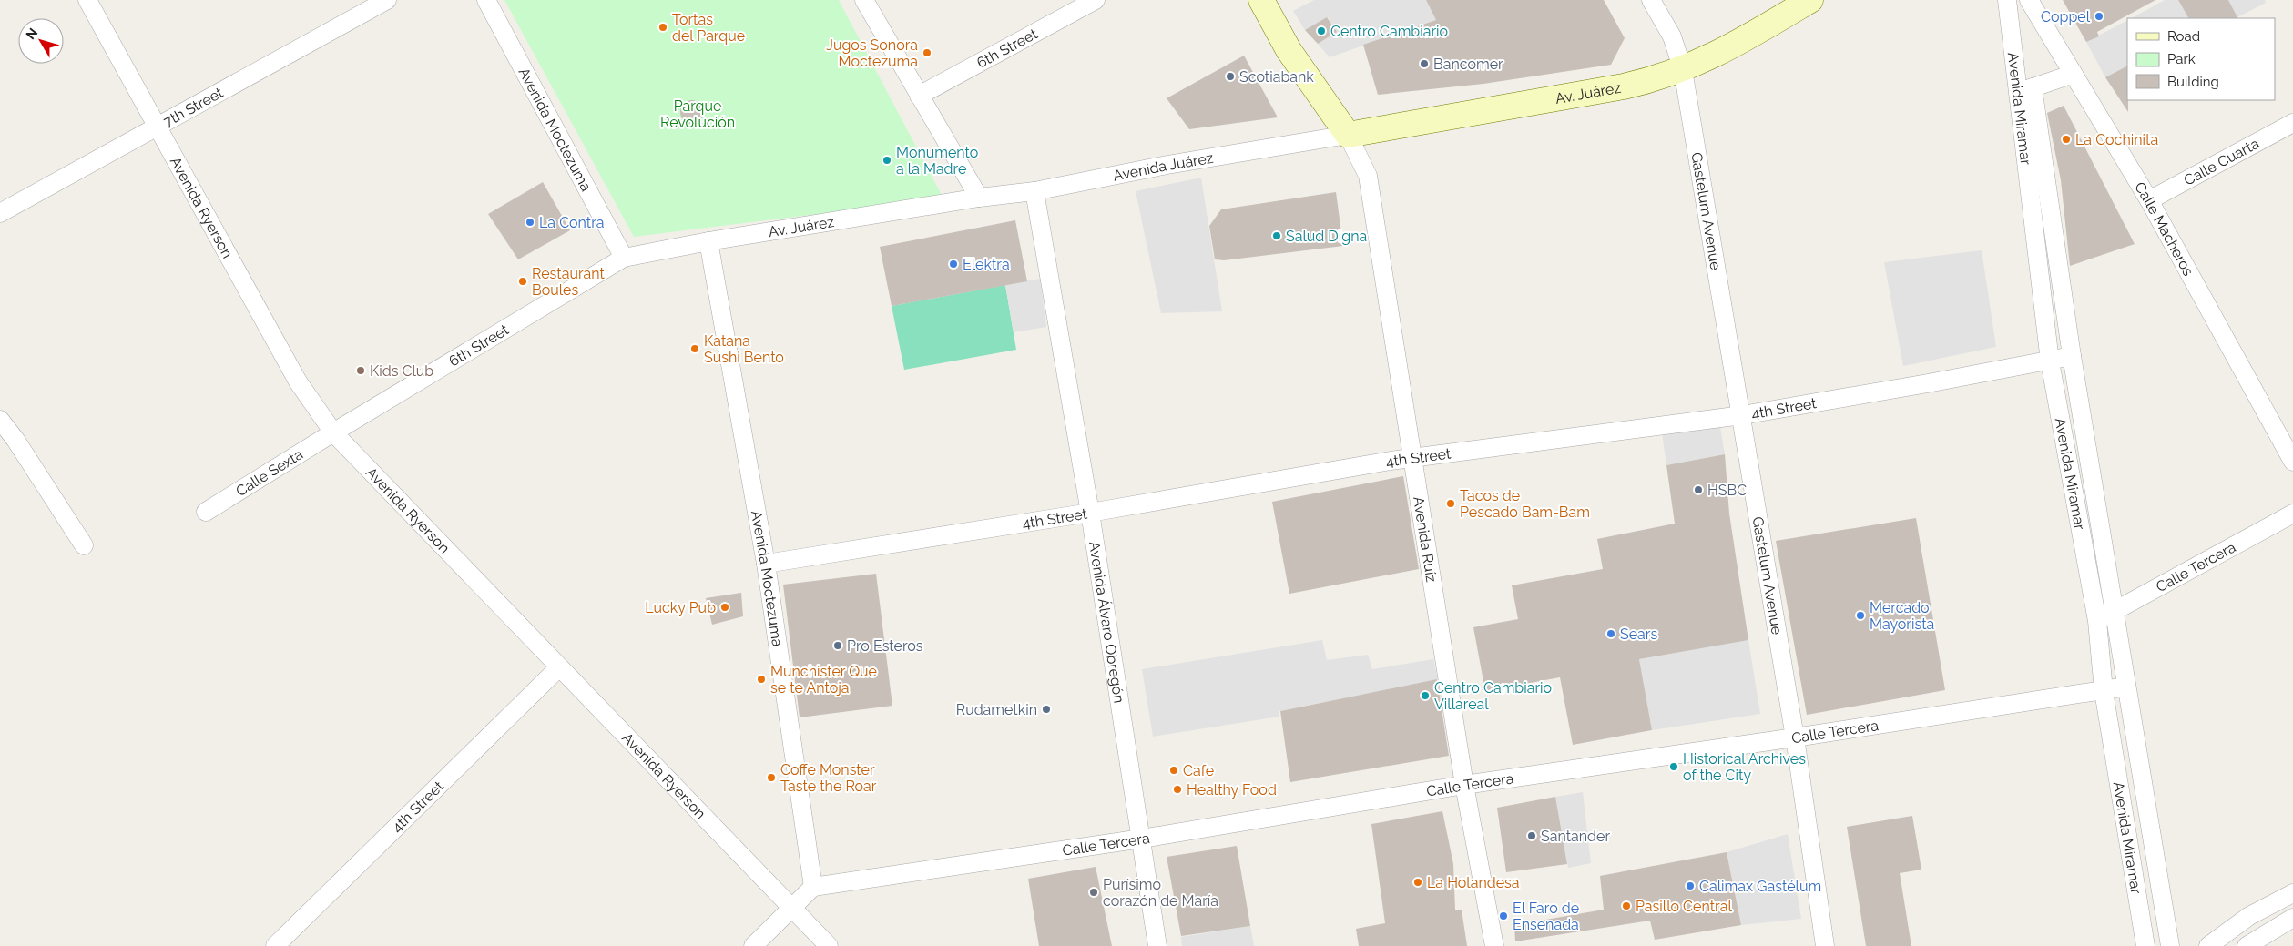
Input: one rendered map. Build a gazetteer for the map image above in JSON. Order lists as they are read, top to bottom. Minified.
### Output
{"streets":{"street":["6th Street","Av. Juárez","7th Street","Avenida Miramar","Avenida Moctezuma","Calle Cuarta","Avenida Juárez","Avenida Ryerson","Gastelum Avenue","Calle Macheros","4th Street","Calle Sexta","Avenida Ruíz","Calle Tercera","Avenida Álvaro Obregón"]},"crossings":[["6th Street","Av. Juárez"],["6th Street","Avenida Moctezuma"],["6th Street","Avenida Ryerson"],["6th Street","Calle Sexta"],["Av. Juárez","Avenida Moctezuma"],["Av. Juárez","Avenida Juárez"],["Av. Juárez","Gastelum Avenue"],["Av. Juárez","Avenida Ruíz"],["7th Street","Avenida Ryerson"],["Avenida Miramar","4th Street"],["Avenida Miramar","Calle Tercera"],["Avenida Moctezuma","4th Street"],["Avenida Moctezuma","Calle Tercera"],["Calle Cuarta","Calle Macheros"],["Avenida Juárez","Avenida Ruíz"],["Avenida Juárez","Avenida Álvaro Obregón"],["Avenida Ryerson","4th Street"],["Avenida Ryerson","Calle Sexta"],["Gastelum Avenue","4th Street"],["Gastelum Avenue","Calle Tercera"],["4th Street","Avenida Ruíz"],["4th Street","Avenida Álvaro Obregón"],["Avenida Ruíz","Calle Tercera"],["Calle Tercera","Avenida Álvaro Obregón"]],"parks":["Parque Revolución"],"places":["Coppel","Tortas del Parque","Centro Cambiario","Jugos Sonora Moctezuma","Bancomer","Scotiabank","La Cochinita","Monumento a la Madre","La Contra","Salud Digna","Elektra","Restaurant Boules","Katana Sushi Bento","Kids Club","HSBC","Tacos de Pescado Bam-Bam","Lucky Pub","Mercado Mayorista","Sears","Pro Esteros","Munchister Que se te Antoja","Centro Cambiario Villareal","Rudametkin","Historical Archives of the City","Cafe","Coffe Monster Taste the Roar","Healthy Food","Santander","La Holandesa","Calimax Gastélum","Purísimo corazón de María","Pasillo Central","El Faro de Ensenada"],"legend":["Road","Park","Building"],"north":"top left"}
